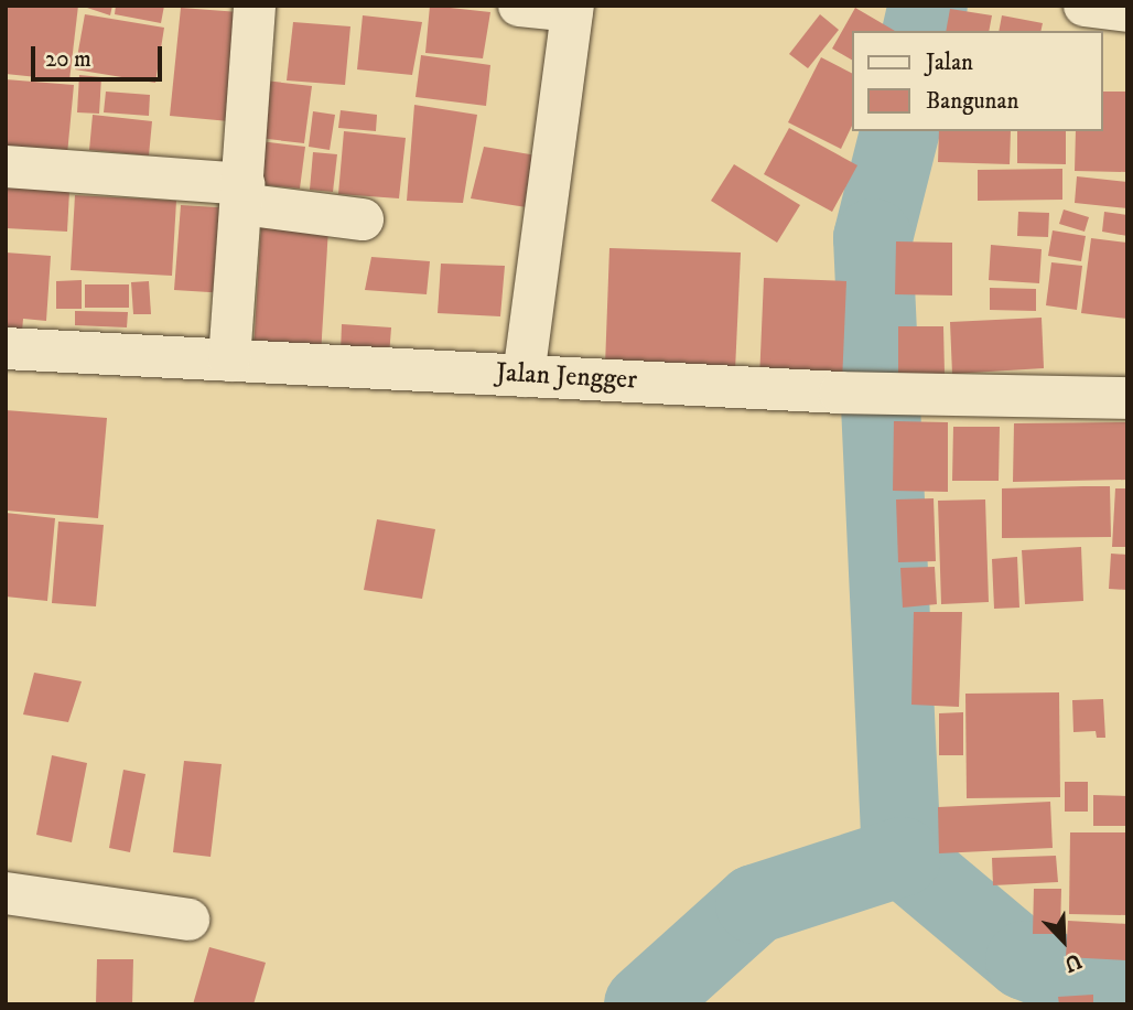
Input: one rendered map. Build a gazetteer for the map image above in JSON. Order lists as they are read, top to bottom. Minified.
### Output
{"streets":{"street":["Jalan Jengger"]},"legend":["Jalan","Bangunan"],"scale_bar":"20 m","north":"bottom right"}
